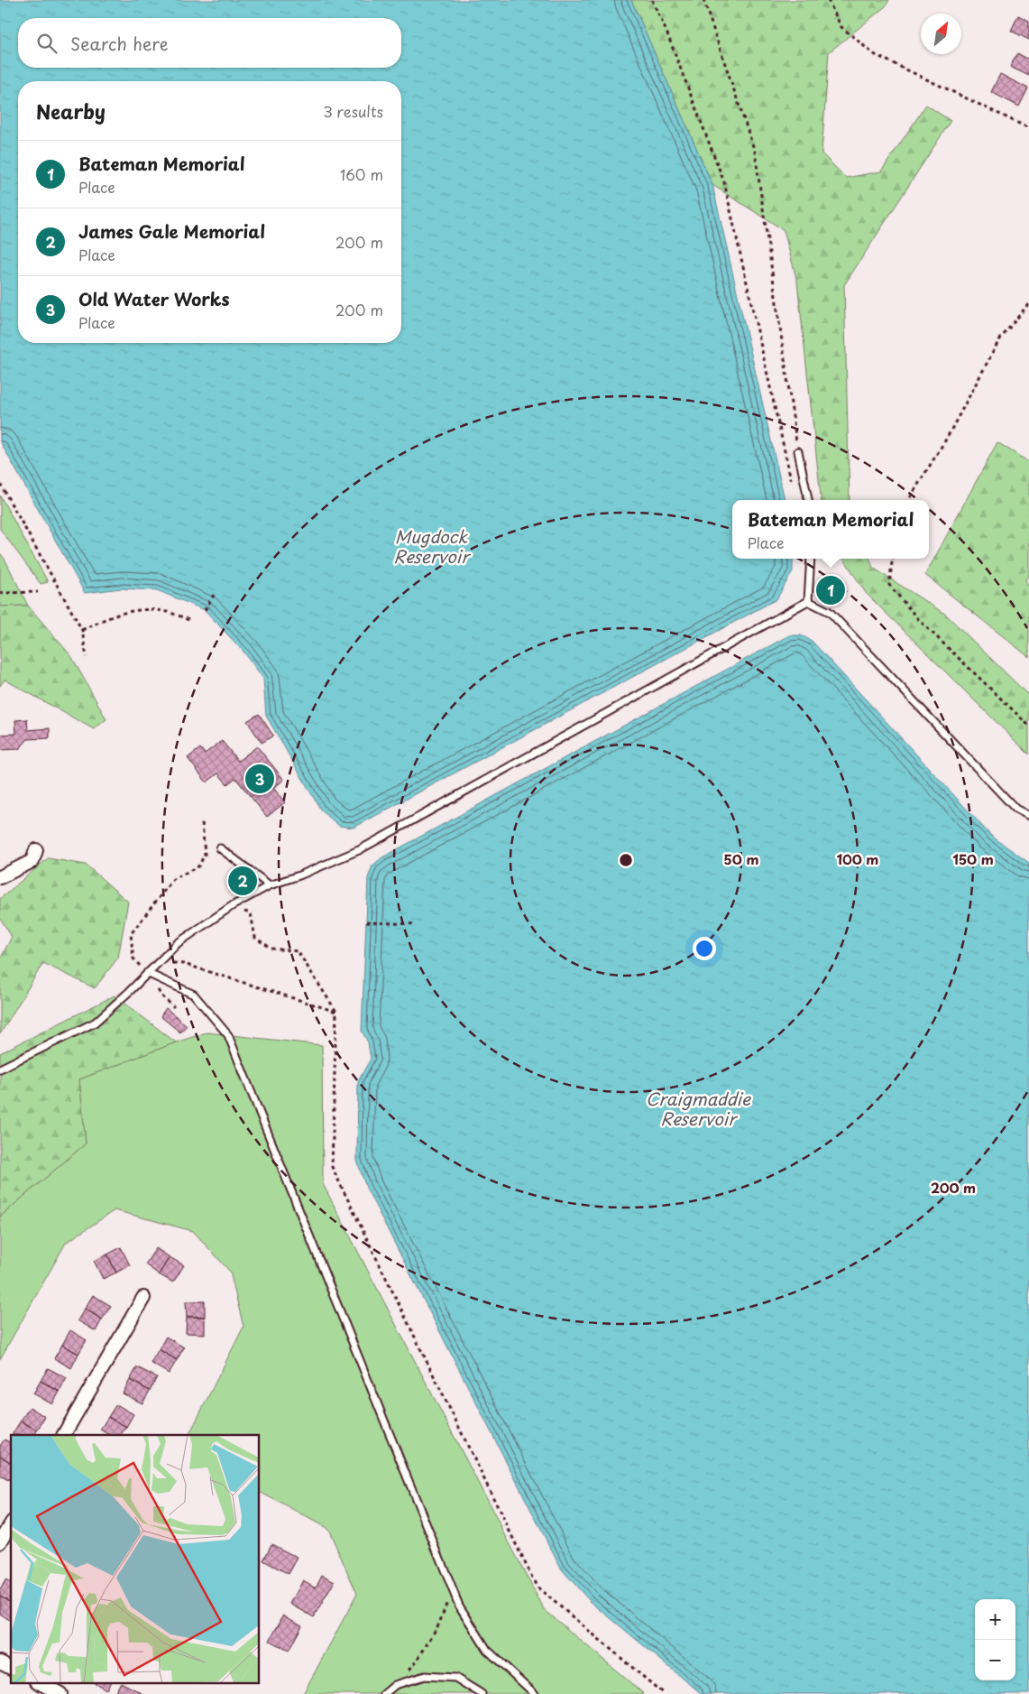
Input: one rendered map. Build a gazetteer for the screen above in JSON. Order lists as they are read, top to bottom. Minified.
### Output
{"water":["Mugdock Reservoir","Craigmaddie Reservoir"],"north":"top right","page":{"search":"Search here","heading":["Nearby","3 results"],"list":[{"mark":"1","name":"Bateman Memorial","note":"Place","value":"160 m"},{"mark":"2","name":"James Gale Memorial","note":"Place","value":"200 m"},{"mark":"3","name":"Old Water Works","note":"Place","value":"200 m"}],"popup":["Bateman Memorial","Place"],"pins":["1","3","2"],"map_buttons":["+","−"]},"rings":["50 m","100 m","150 m","200 m"]}
